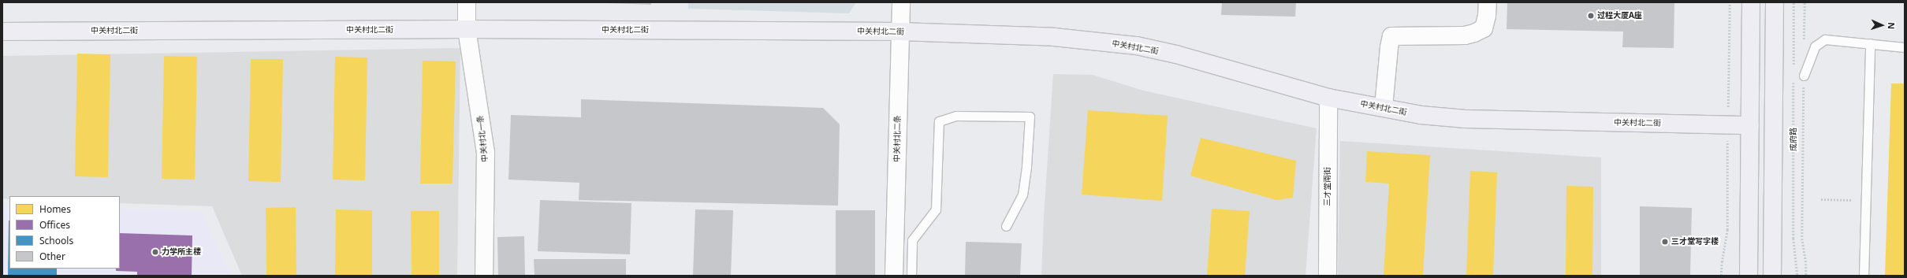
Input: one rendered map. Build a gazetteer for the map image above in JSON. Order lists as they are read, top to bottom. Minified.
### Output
{"streets":{"street":["中关村北二街","中关村北一条","中关村北二条","三才堂南街"],"path":["成府路"]},"crossings":[["中关村北二街","中关村北一条"],["中关村北二街","中关村北二条"],["中关村北二街","三才堂南街"]],"places":["过程大厦A座","三才堂写字楼","力学所主楼"],"legend":["Homes","Offices","Schools","Other"],"north":"right"}
